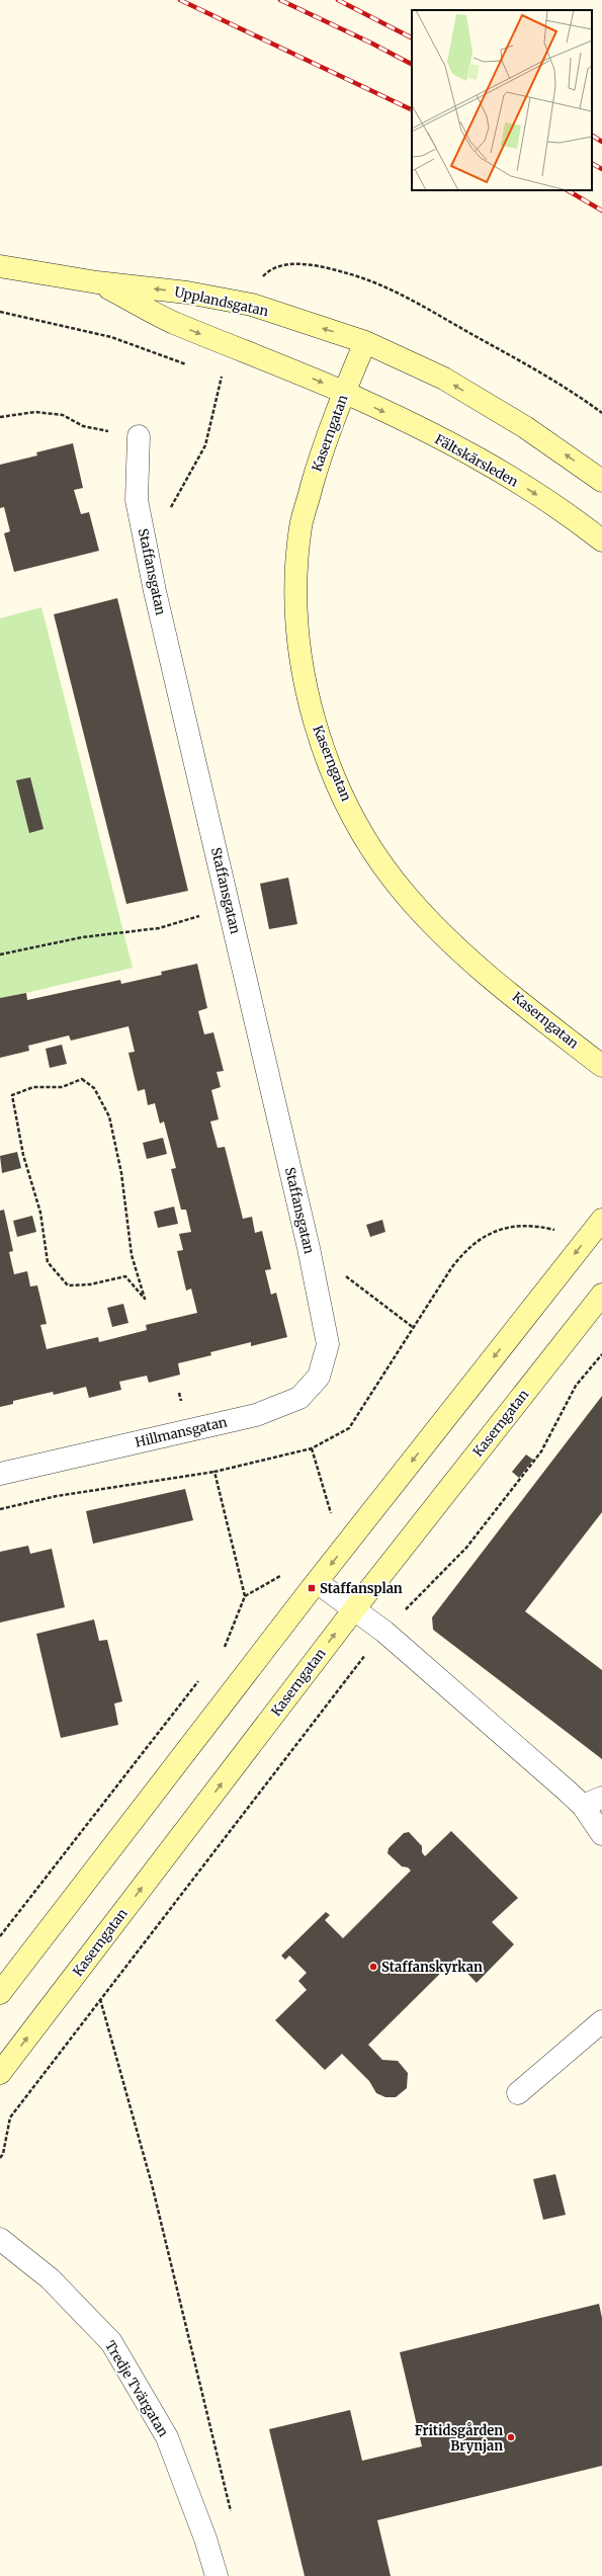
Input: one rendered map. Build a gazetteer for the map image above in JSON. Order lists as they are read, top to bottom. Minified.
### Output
{"streets":{"main road":["Upplandsgatan","Kaserngatan","Fältskärsleden"],"street":["Staffansgatan","Hillmansgatan","Tredje Tvärgatan"]},"crossings":[["Upplandsgatan","Kaserngatan"],["Upplandsgatan","Fältskärsleden"],["Kaserngatan","Fältskärsleden"],["Staffansgatan","Hillmansgatan"]],"places":{"transit":["Staffansplan"],"other":["Staffanskyrkan","Fritidsgården Brynjan"]}}
